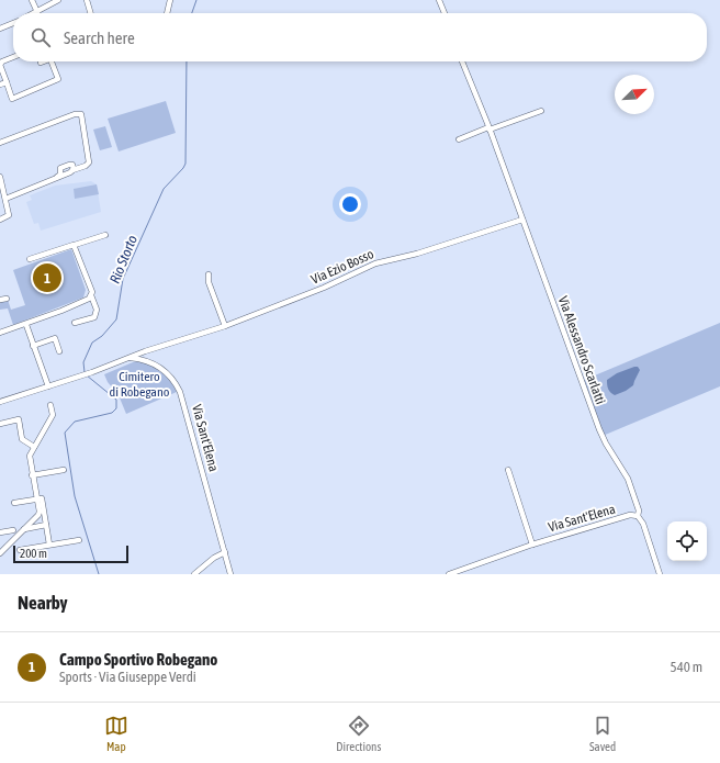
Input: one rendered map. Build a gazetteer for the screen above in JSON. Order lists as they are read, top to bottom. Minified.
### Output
{"streets":{"street":["Via Ezio Bosso","Via Alessandro Scarlatti","Via Sant'Elena"]},"crossings":[["Via Ezio Bosso","Via Alessandro Scarlatti"],["Via Ezio Bosso","Via Sant'Elena"],["Via Alessandro Scarlatti","Via Sant'Elena"]],"water":["Rio Storto"],"parks":["Cimitero di Robegano"],"scale_bar":"200 m","north":"top right","page":{"search":"Search here","pins":"1","scale":"200 m","heading":"Nearby","list":[{"mark":"1","name":"Campo Sportivo Robegano","note":"Sports · Via Giuseppe Verdi","value":"540 m"}],"nav":["Map","Directions","Saved"]}}
